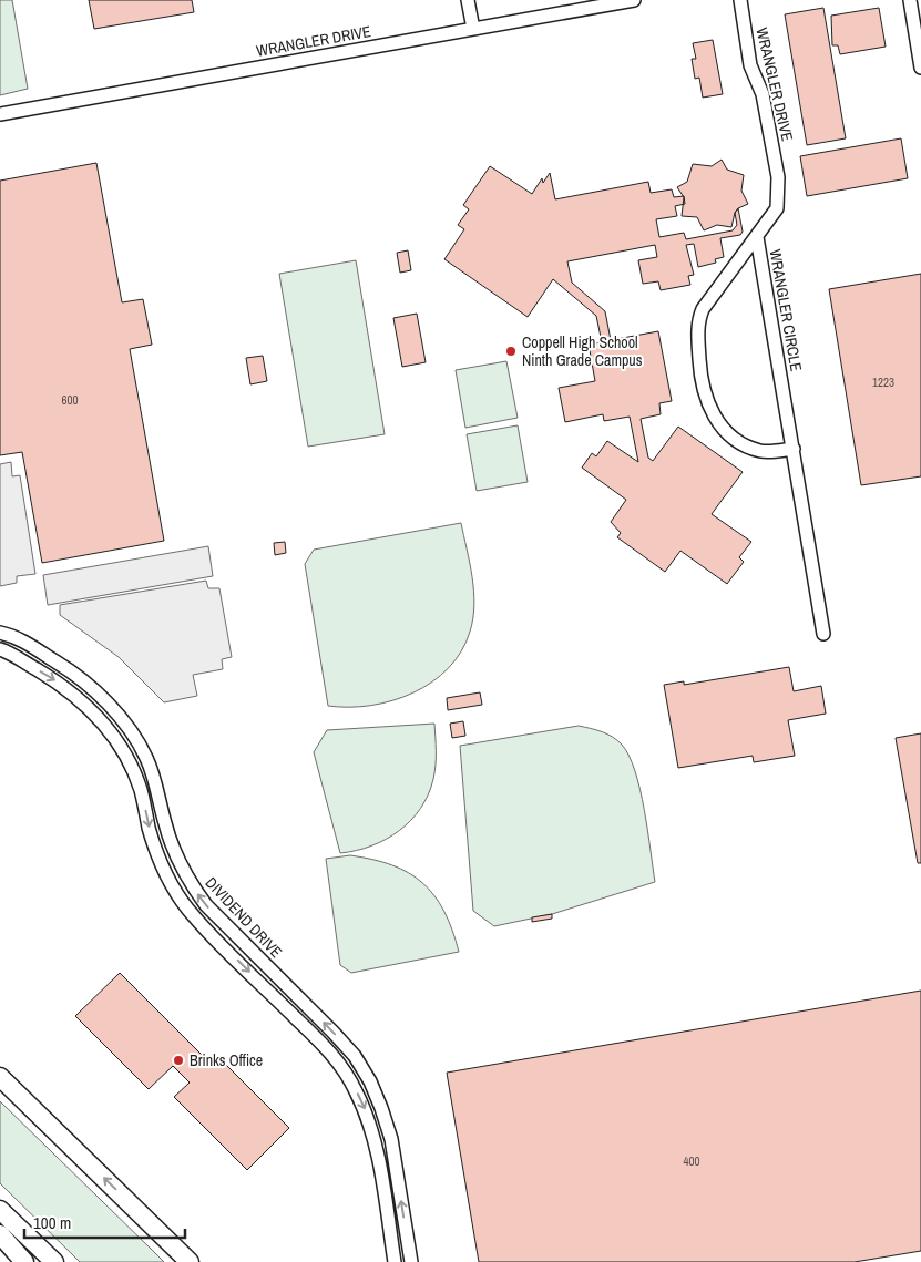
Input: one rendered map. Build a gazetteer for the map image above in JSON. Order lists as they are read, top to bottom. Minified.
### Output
{"streets":{"street":["WRANGLER DRIVE","WRANGLER CIRCLE","DIVIDEND DRIVE"]},"crossings":[["WRANGLER DRIVE","WRANGLER CIRCLE"]],"places":["Coppell High School Ninth Grade Campus","Brinks Office"],"house_numbers":["1223","600","400"],"scale_bar":"100 m"}
